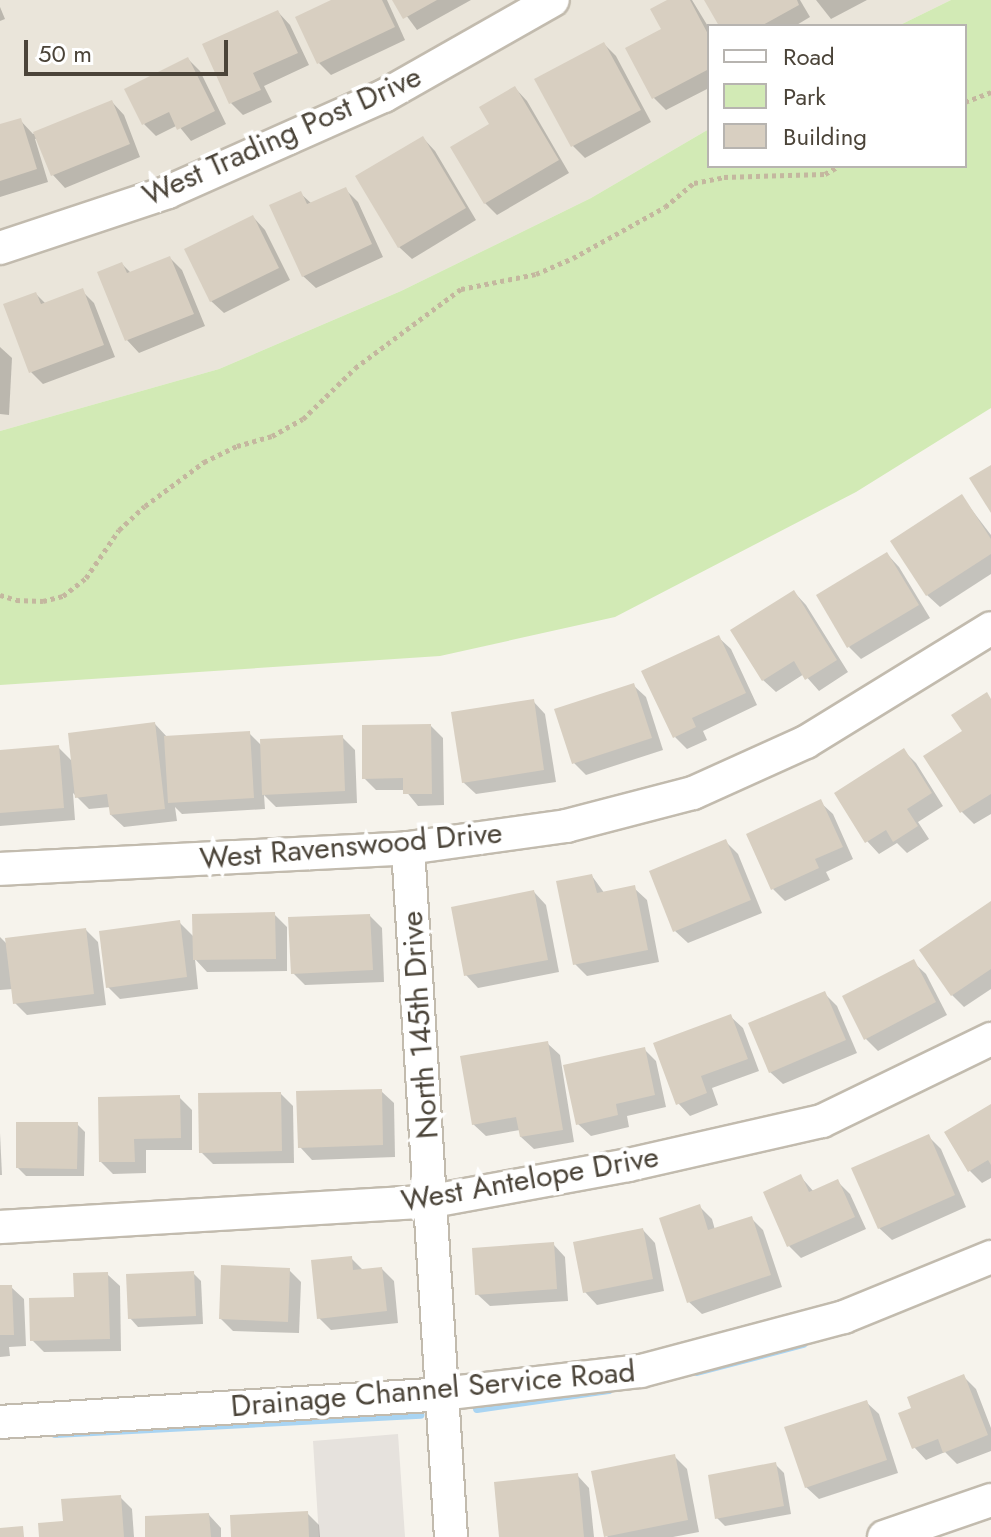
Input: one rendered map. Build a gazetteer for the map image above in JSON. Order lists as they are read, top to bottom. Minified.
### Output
{"streets":{"street":["West Trading Post Drive","West Ravenswood Drive","North 145th Drive","West Antelope Drive","Drainage Channel Service Road"]},"crossings":[["West Ravenswood Drive","North 145th Drive"],["North 145th Drive","West Antelope Drive"],["North 145th Drive","Drainage Channel Service Road"]],"legend":["Road","Park","Building"],"scale_bar":"50 m"}
